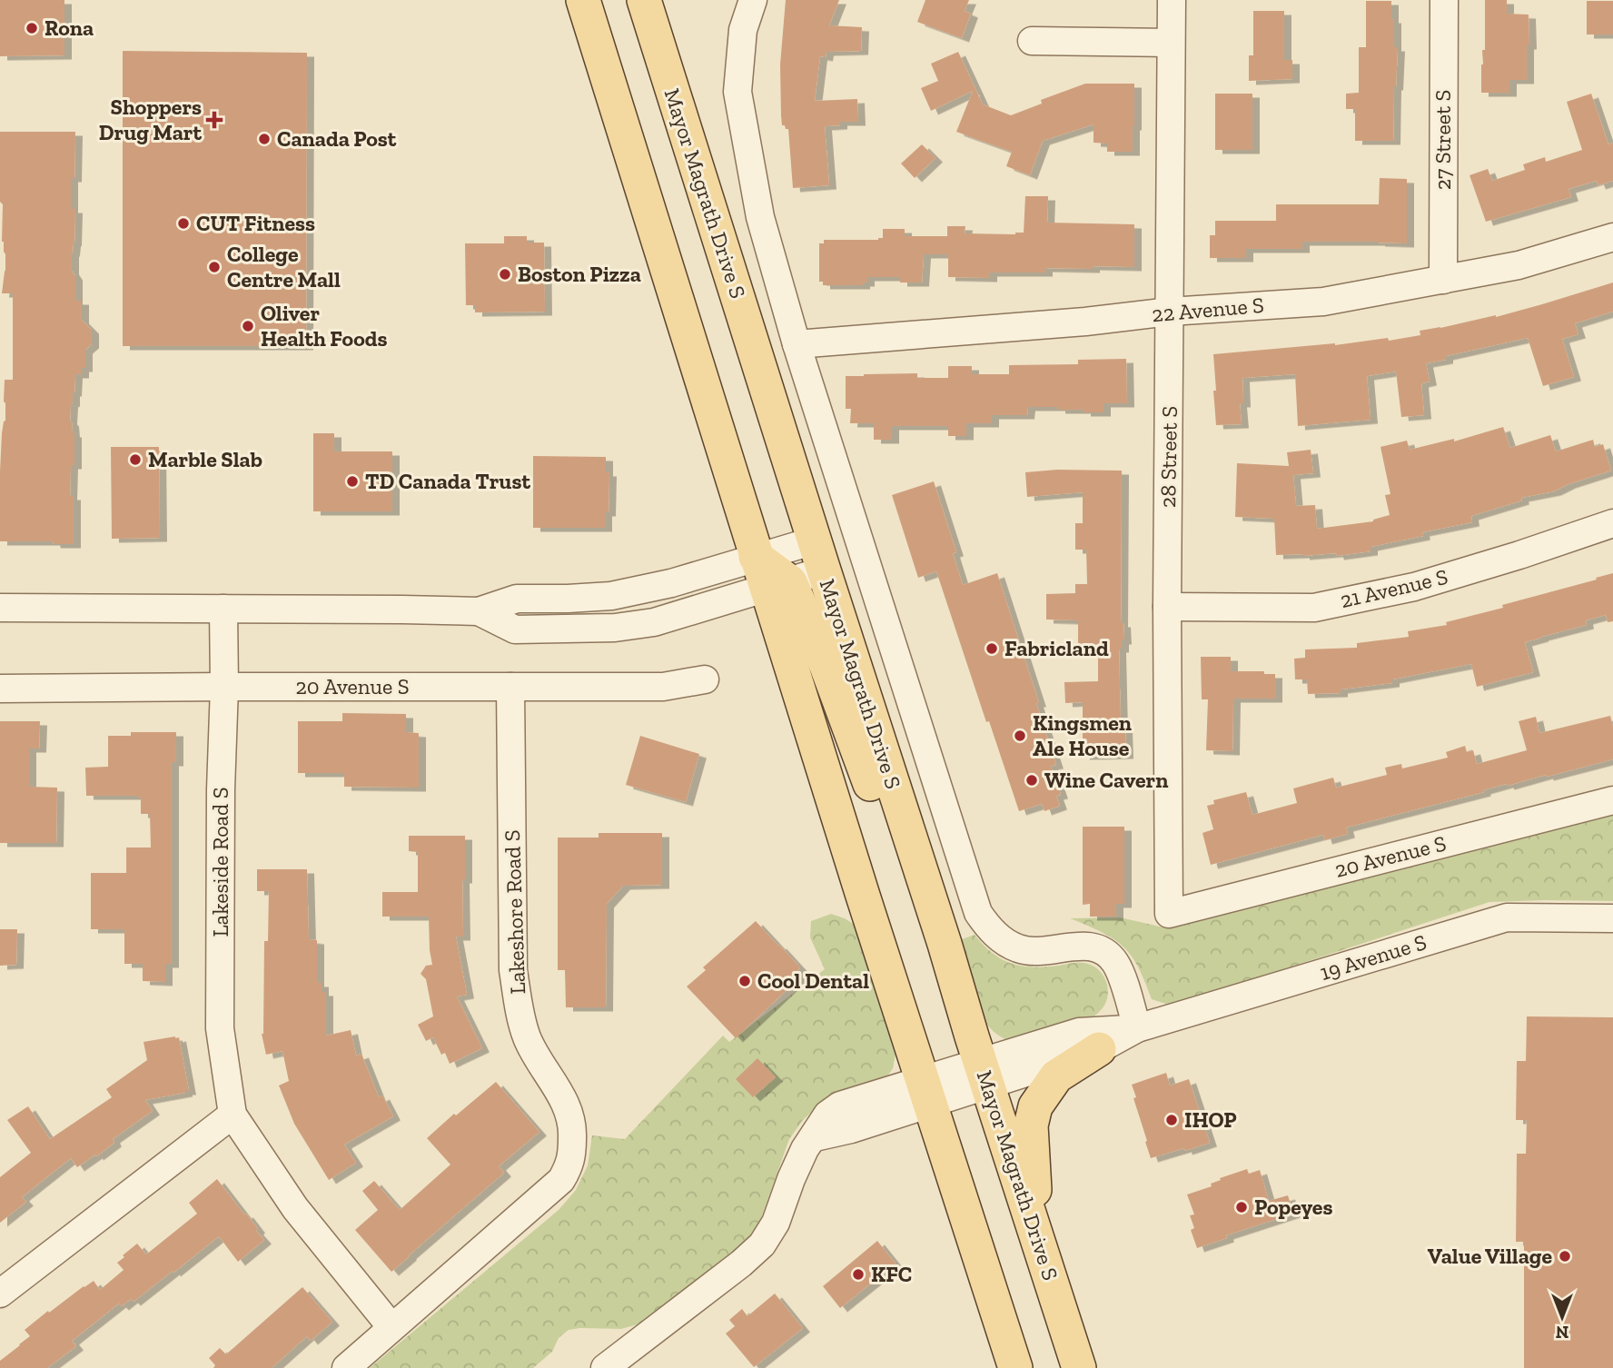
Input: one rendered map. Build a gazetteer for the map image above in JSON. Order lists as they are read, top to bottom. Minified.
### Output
{"streets":{"main road":["Mayor Magrath Drive S"],"street":["27 Street S","22 Avenue S","28 Street S","21 Avenue S","20 Avenue S","Lakeside Road S","Lakeshore Road S","19 Avenue S"]},"crossings":[["27 Street S","22 Avenue S"],["Mayor Magrath Drive S","22 Avenue S"],["Mayor Magrath Drive S","19 Avenue S"],["22 Avenue S","28 Street S"],["28 Street S","21 Avenue S"],["28 Street S","20 Avenue S"],["20 Avenue S","Lakeside Road S"],["20 Avenue S","Lakeshore Road S"],["Lakeside Road S","Lakeshore Road S"]],"places":{"other":["Rona","Canada Post","CUT Fitness","College Centre Mall","Boston Pizza","Oliver Health Foods","Marble Slab","TD Canada Trust","Fabricland","Kingsmen Ale House","Wine Cavern","Cool Dental","IHOP","Popeyes","Value Village","KFC"],"health":["Shoppers Drug Mart"]},"north":"bottom"}
